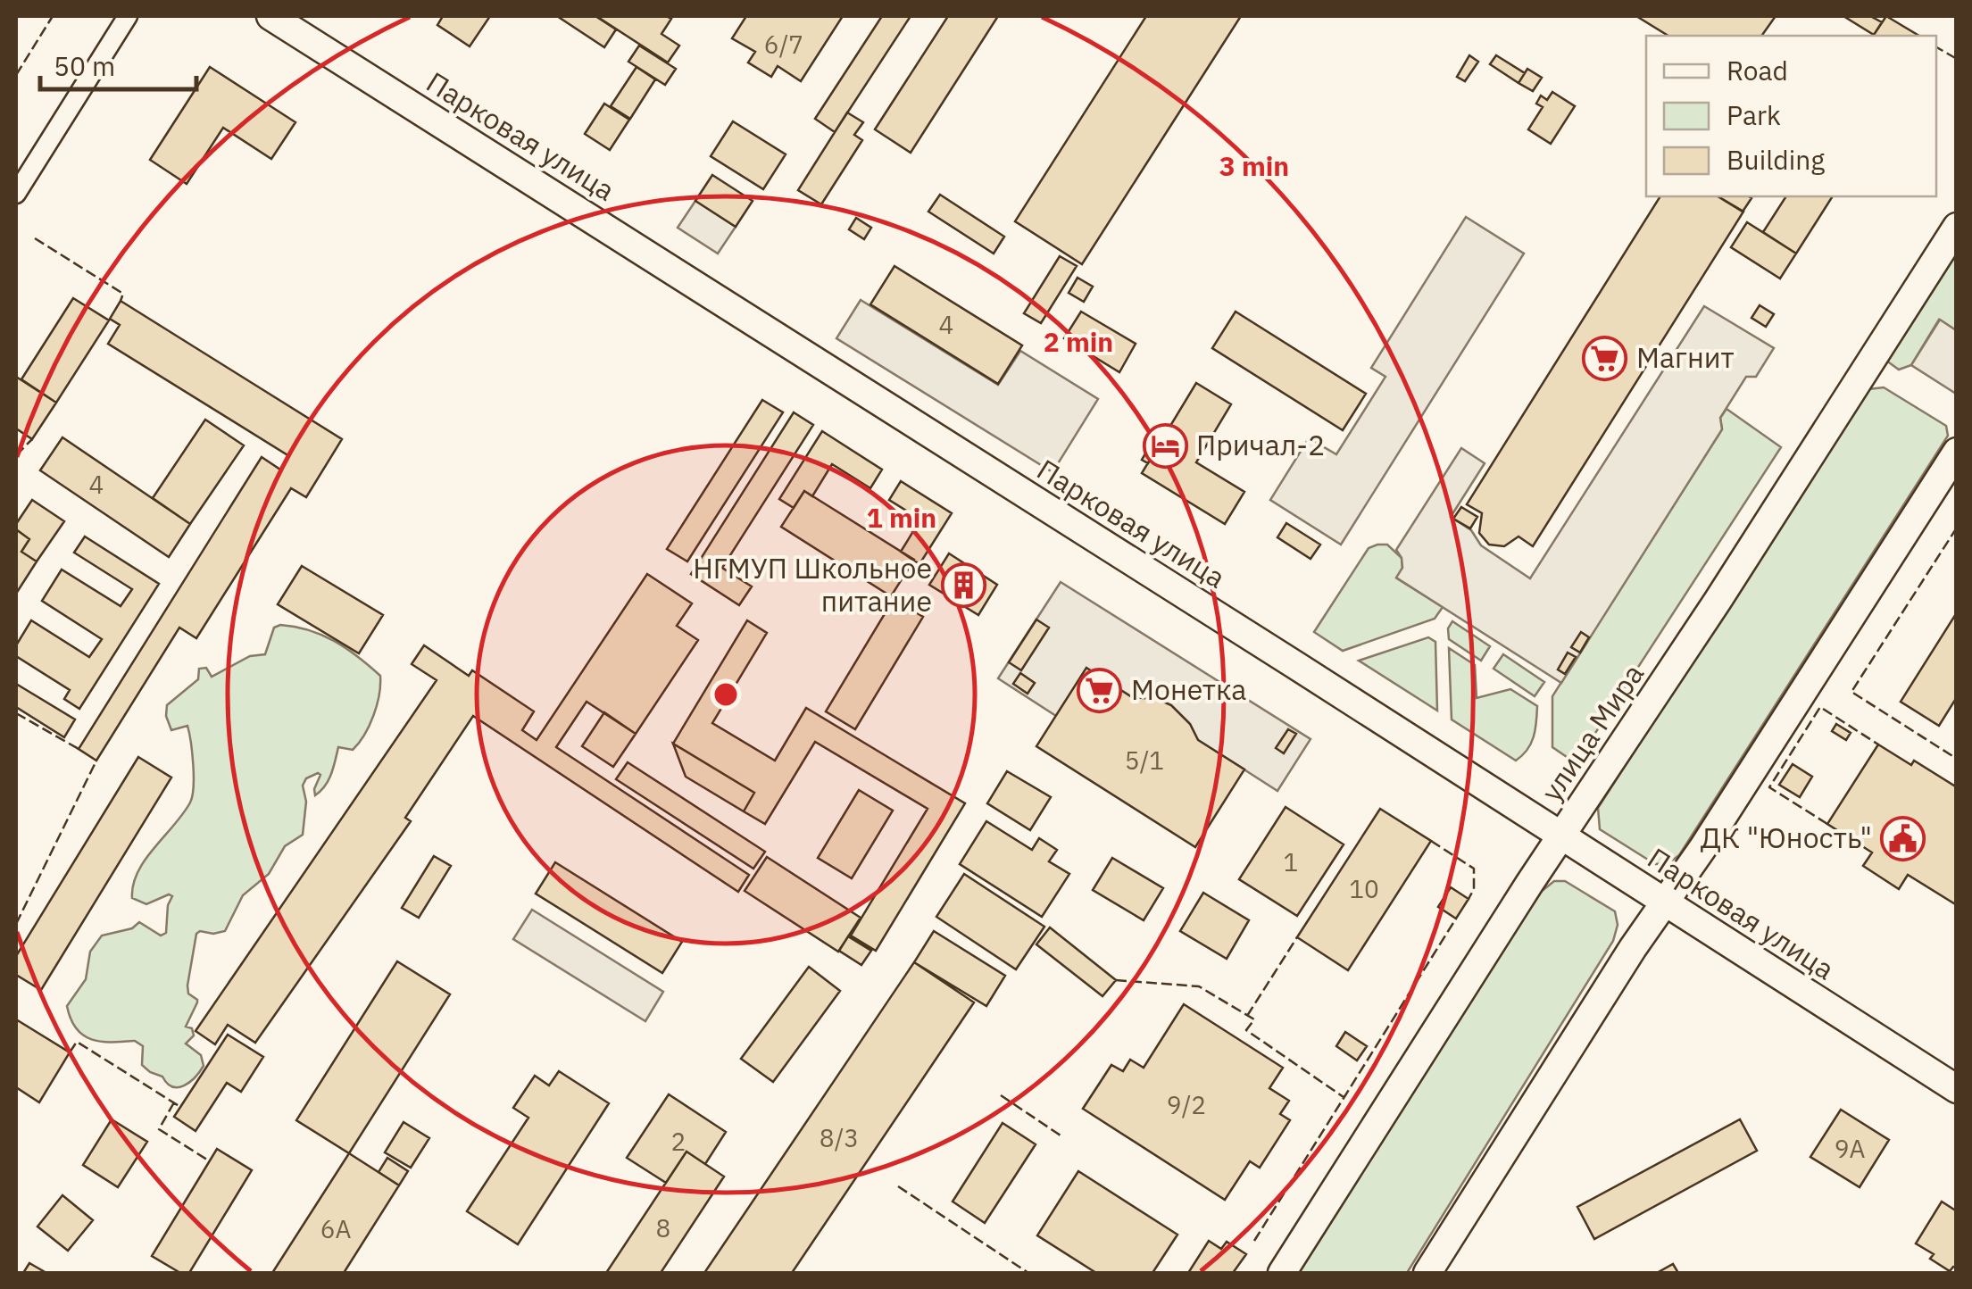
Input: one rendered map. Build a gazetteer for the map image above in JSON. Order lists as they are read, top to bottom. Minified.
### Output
{"streets":{"main road":["Парковая улица","улица Мира"]},"crossings":[["Парковая улица","улица Мира"]],"places":{"supermarket":["Магнит","Монетка"],"hotel":["Причал-2"],"building":["НГМУП Школьное питание"],"public building":["ДК \"Юность\""]},"house_numbers":["6/7","4","4","5/1","1","10","9/2","8/3","2","9А","8","6А"],"legend":["Road","Park","Building"],"scale_bar":"50 m","rings":["3 min","2 min","1 min"]}
